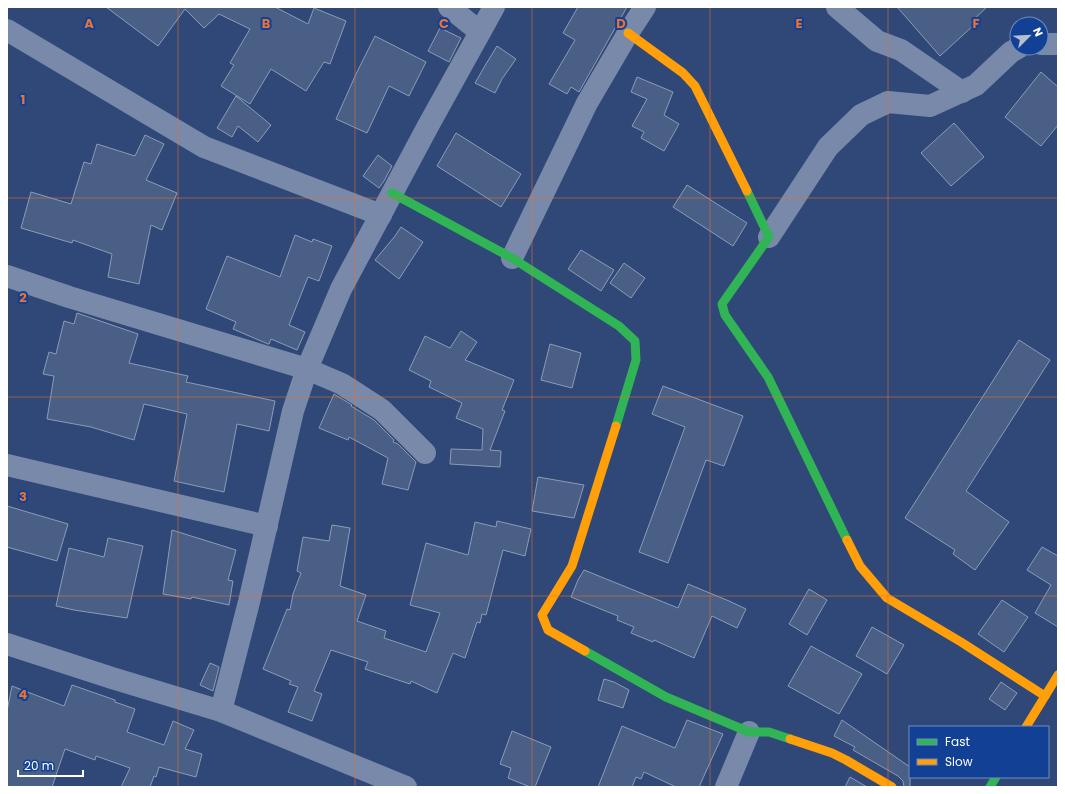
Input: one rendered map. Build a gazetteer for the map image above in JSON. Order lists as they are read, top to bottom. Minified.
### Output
{"legend":["Fast","Slow"],"scale_bar":"20 m","north":"top right","grid":{"columns":["A","B","C","D","E","F"],"rows":["1","2","3","4"]}}
